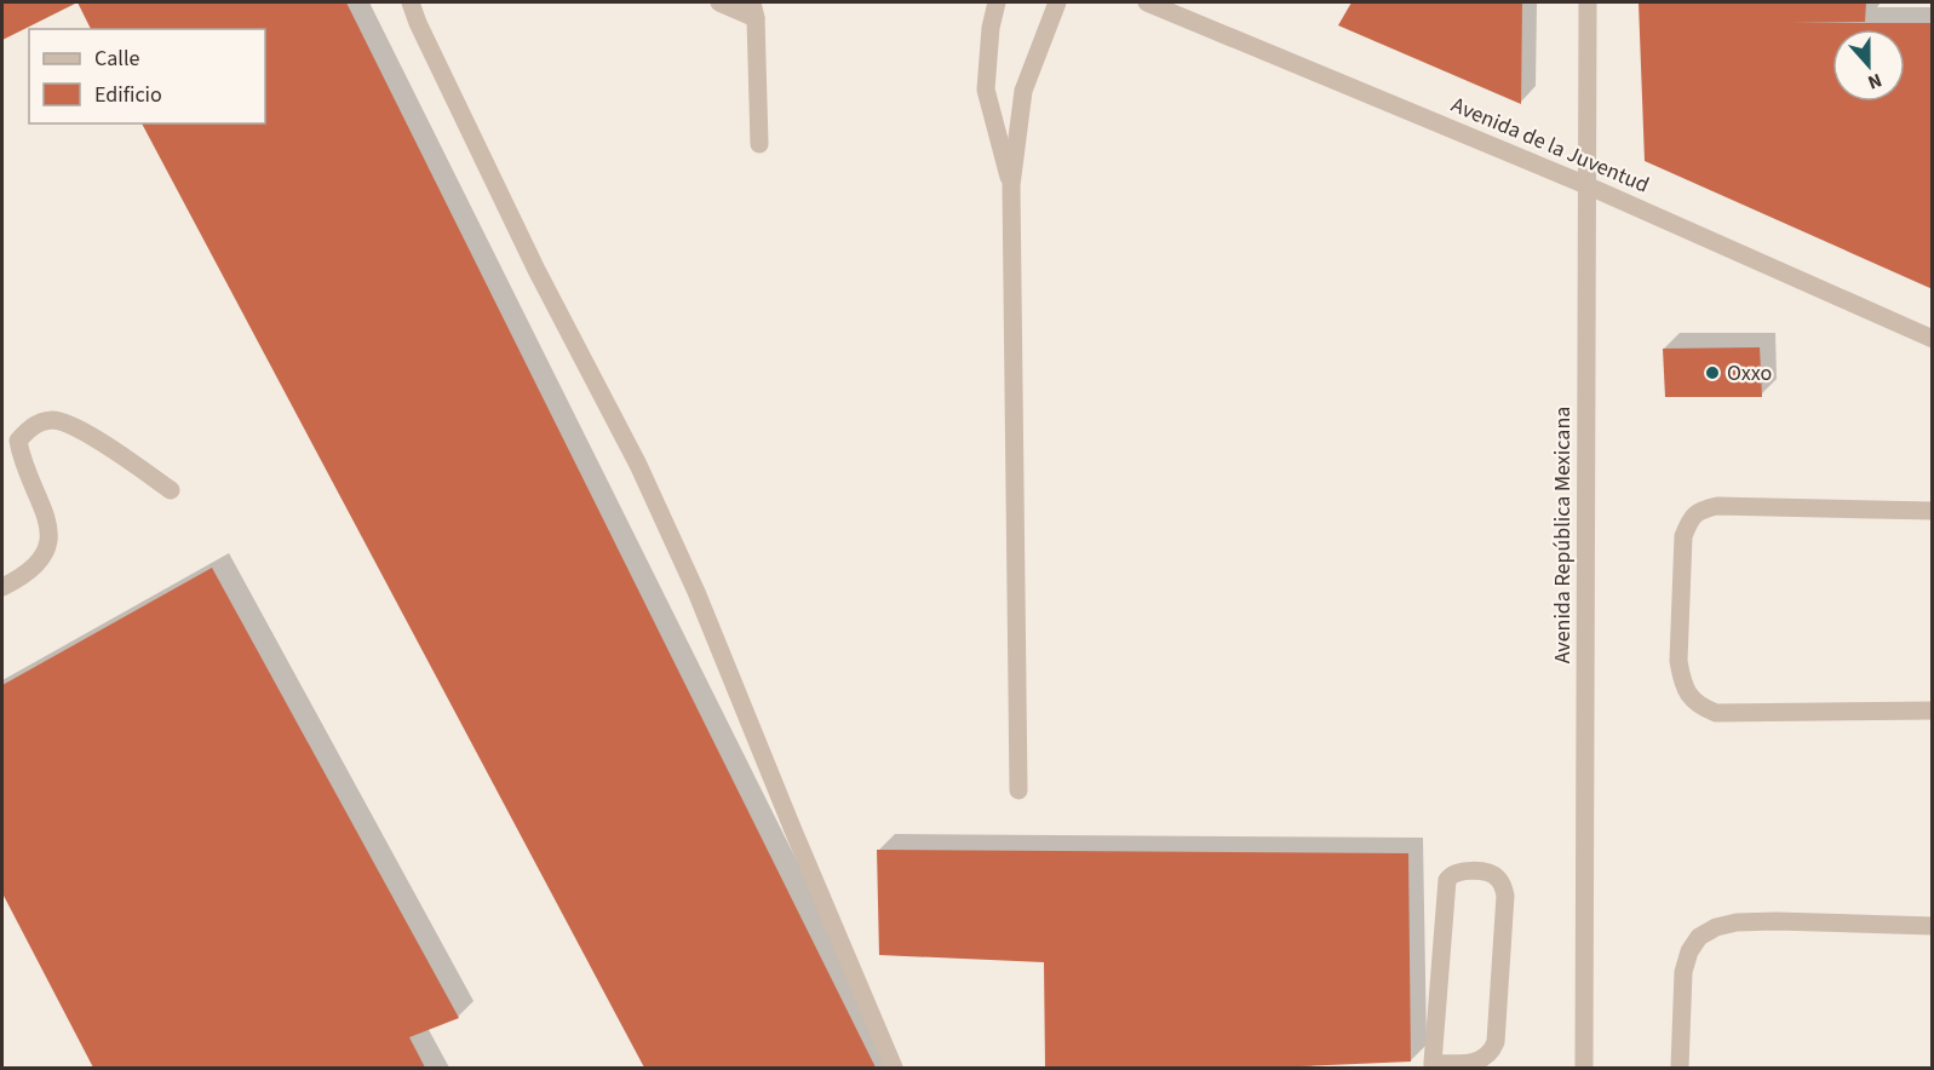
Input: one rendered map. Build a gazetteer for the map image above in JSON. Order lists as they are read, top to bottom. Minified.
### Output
{"streets":{"street":["Avenida de la Juventud","Avenida República Mexicana"]},"crossings":[["Avenida de la Juventud","Avenida República Mexicana"]],"places":["Oxxo"],"legend":["Calle","Edificio"],"north":"bottom"}
